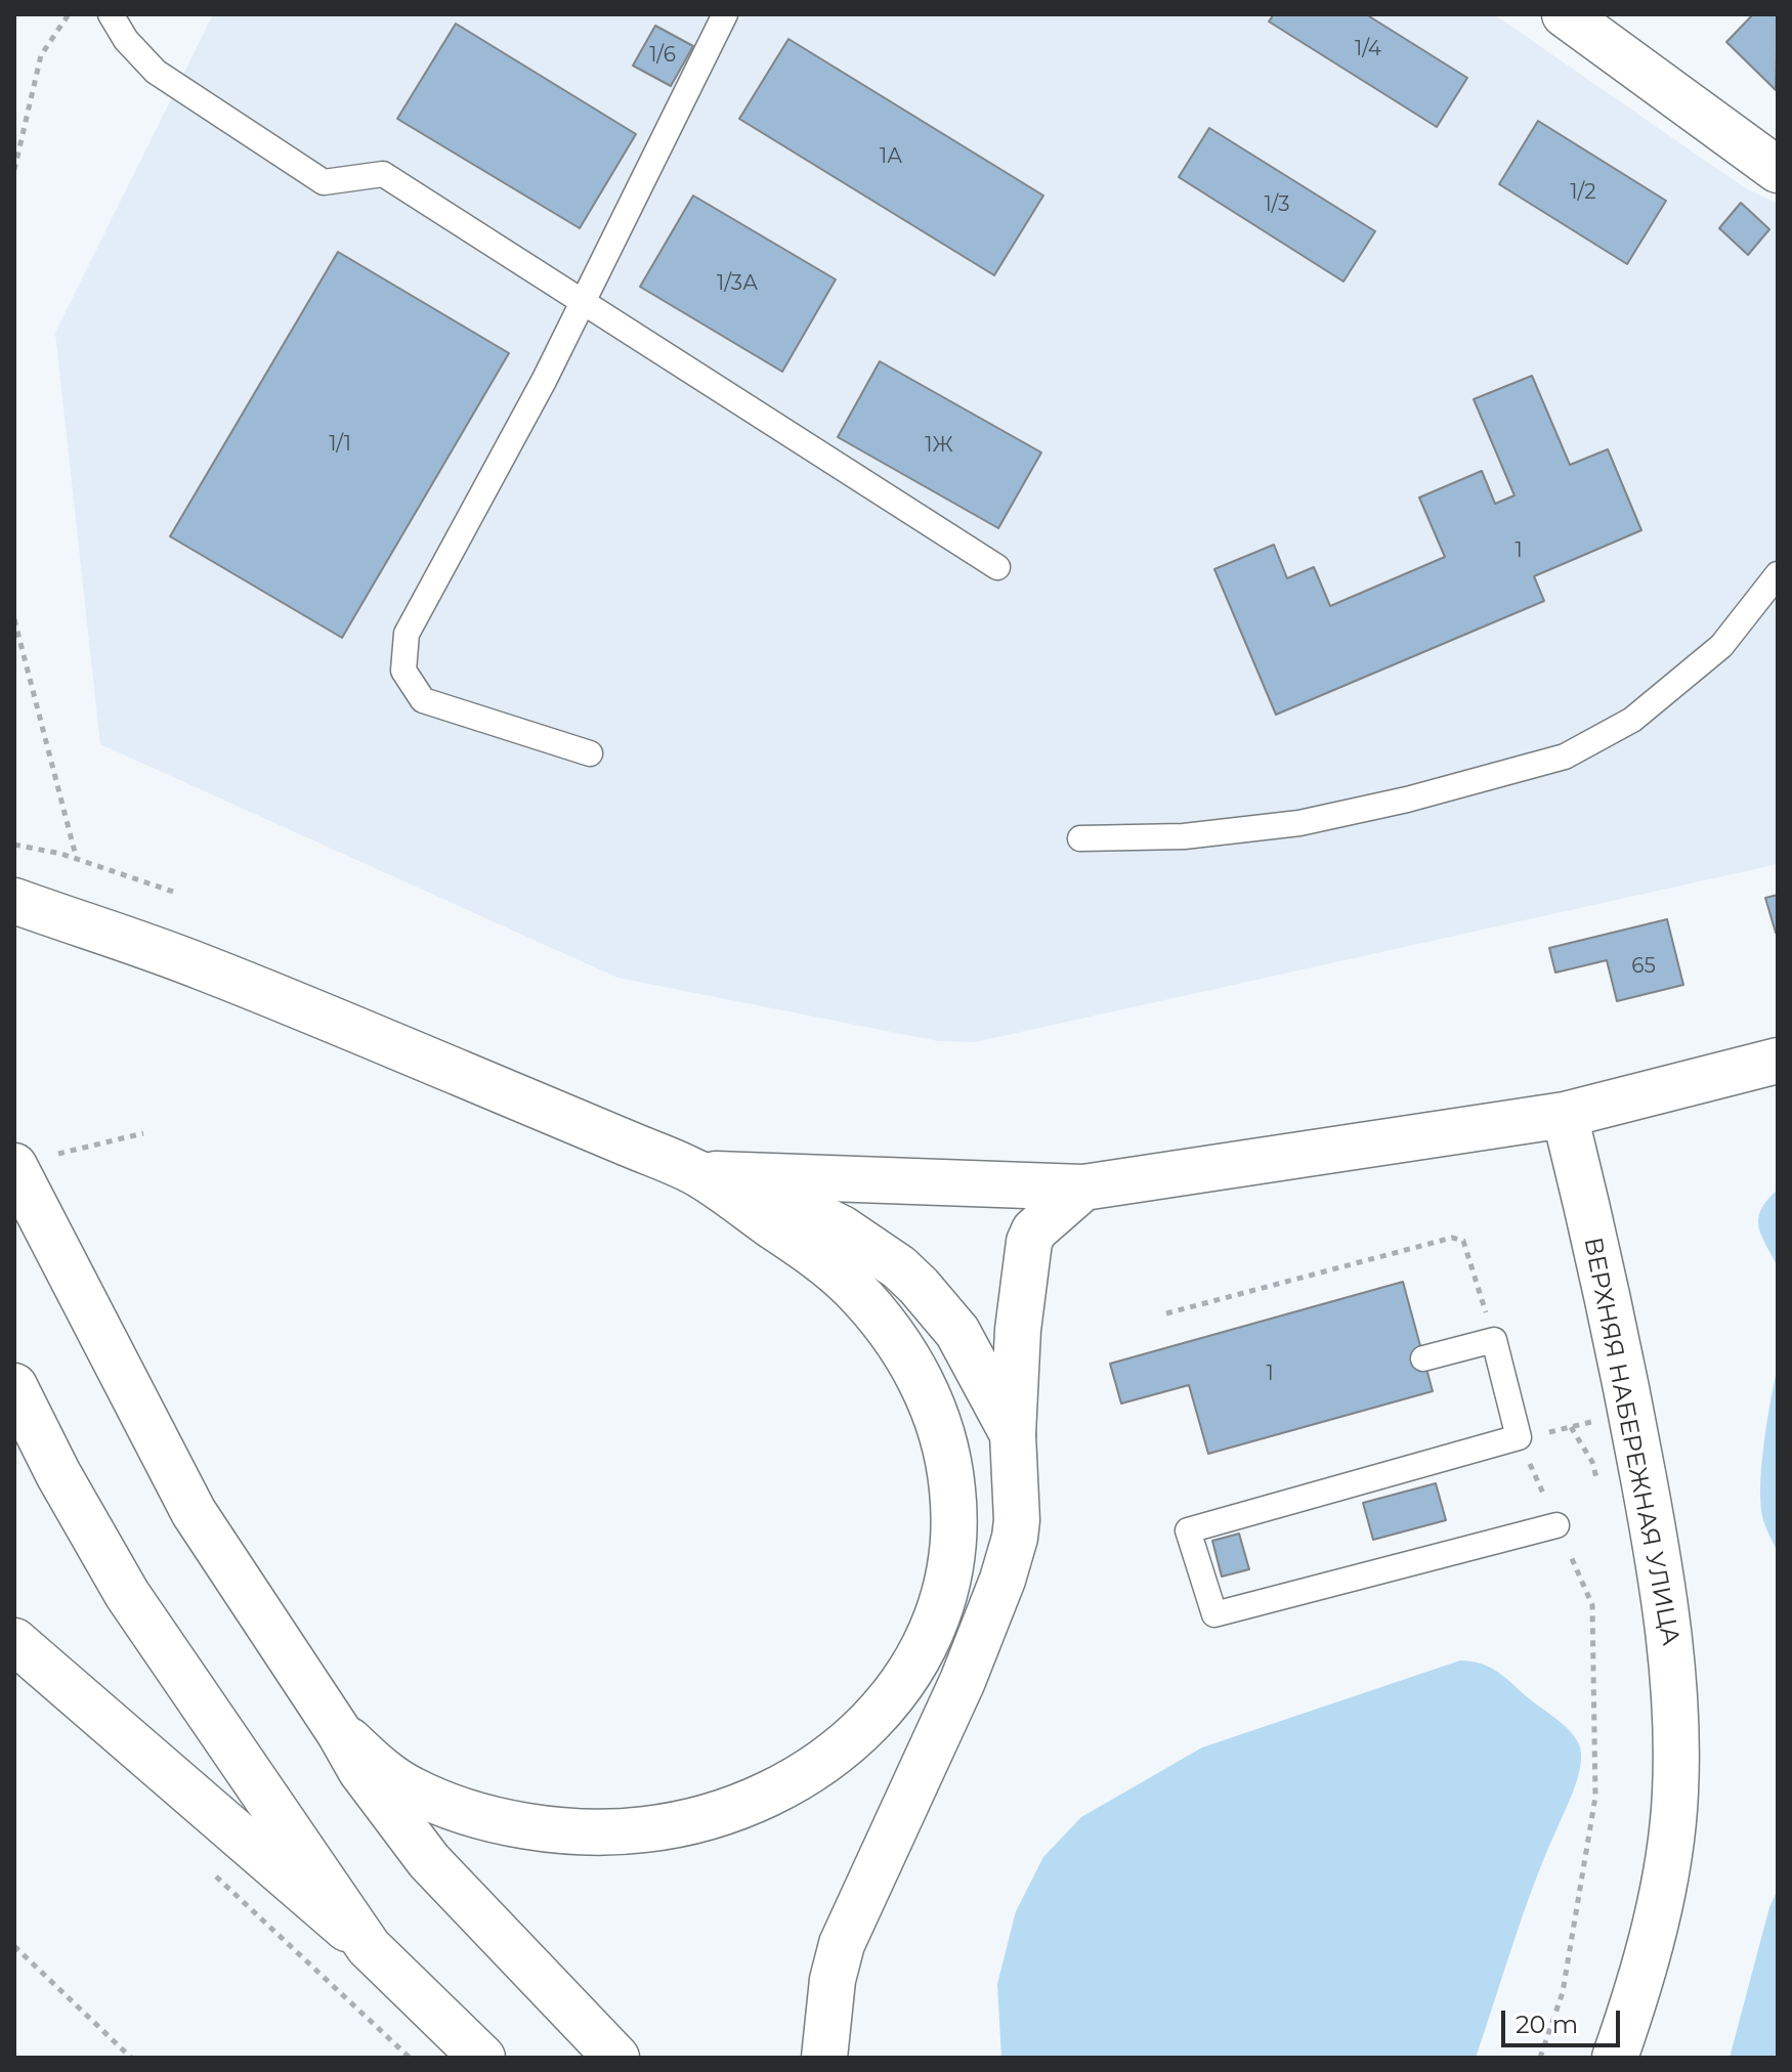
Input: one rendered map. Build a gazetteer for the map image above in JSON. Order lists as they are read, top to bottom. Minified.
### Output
{"streets":{"main road":["ВЕРХНЯЯ НАБЕРЕЖНАЯ УЛИЦА"]},"house_numbers":["1/4","1/6","1А","1/2","1/3","1/3А","1/1","1Ж","1","65","1"],"scale_bar":"20 m"}
